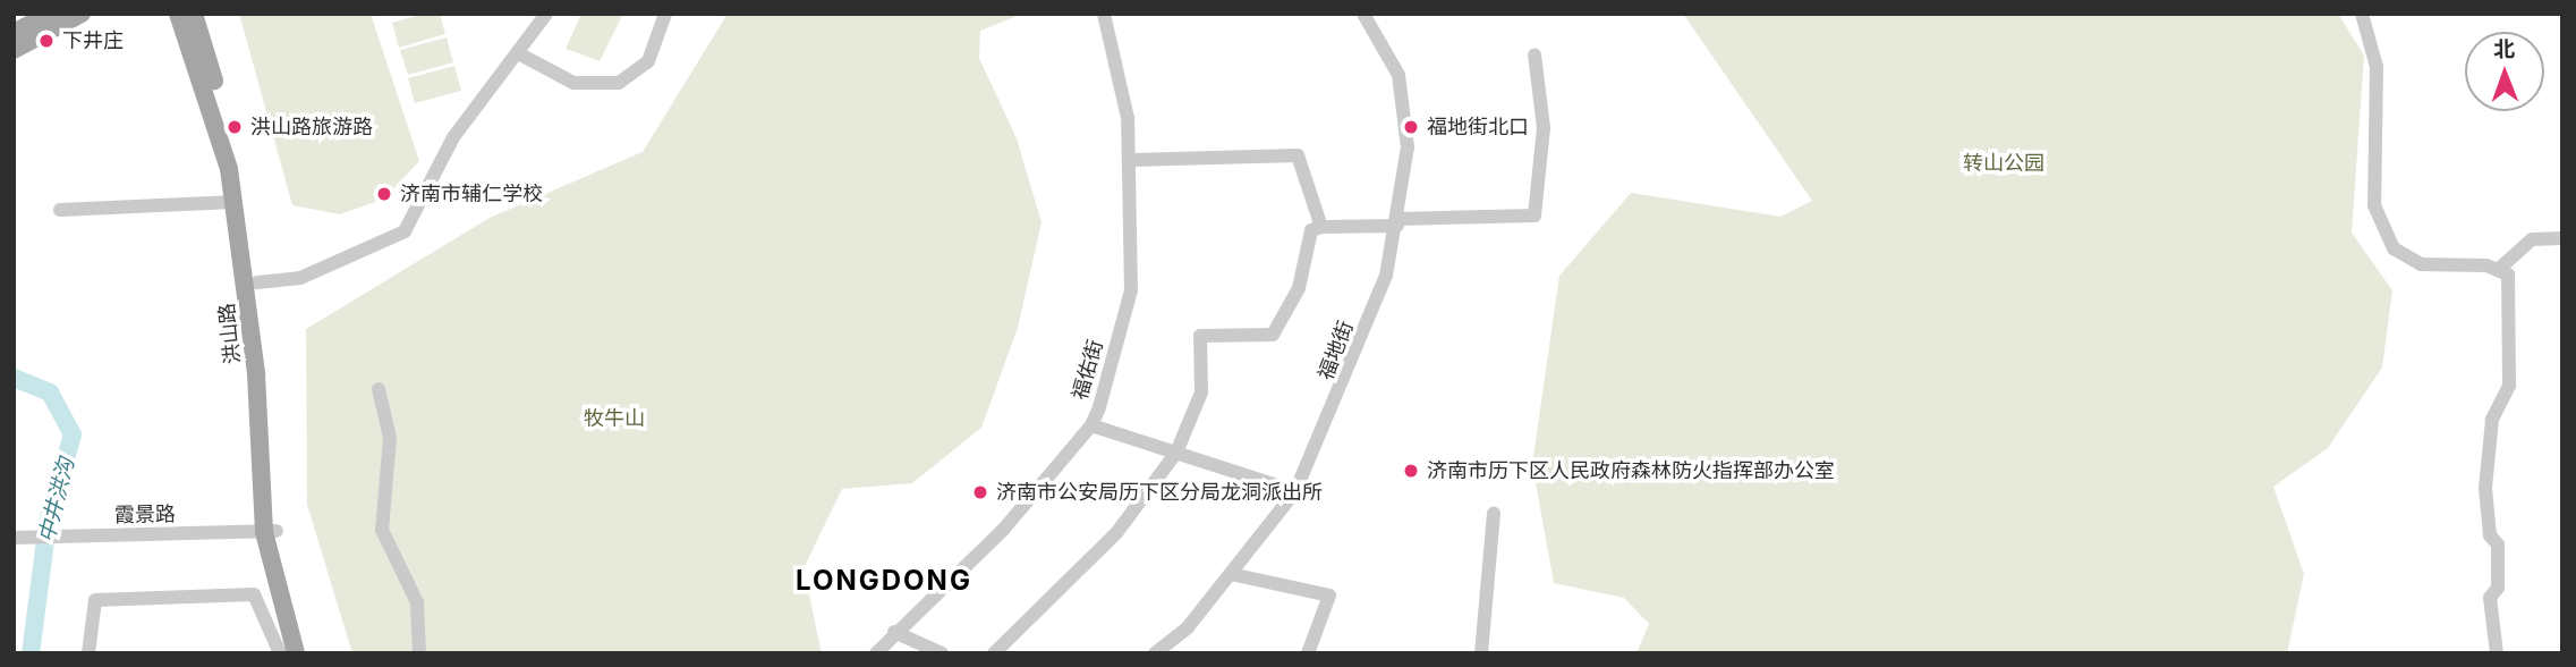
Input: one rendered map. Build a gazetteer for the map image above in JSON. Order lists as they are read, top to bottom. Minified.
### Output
{"streets":{"main road":["洪山路"],"street":["福地街","福佑街","霞景路"]},"crossings":[["洪山路","霞景路"]],"districts":["LONGDONG"],"water":["中井洪沟"],"parks":["转山公园","牧牛山"],"places":["下井庄","洪山路旅游路","福地街北口","济南市辅仁学校","济南市历下区人民政府森林防火指挥部办公室","济南市公安局历下区分局龙洞派出所"],"north":"top"}
